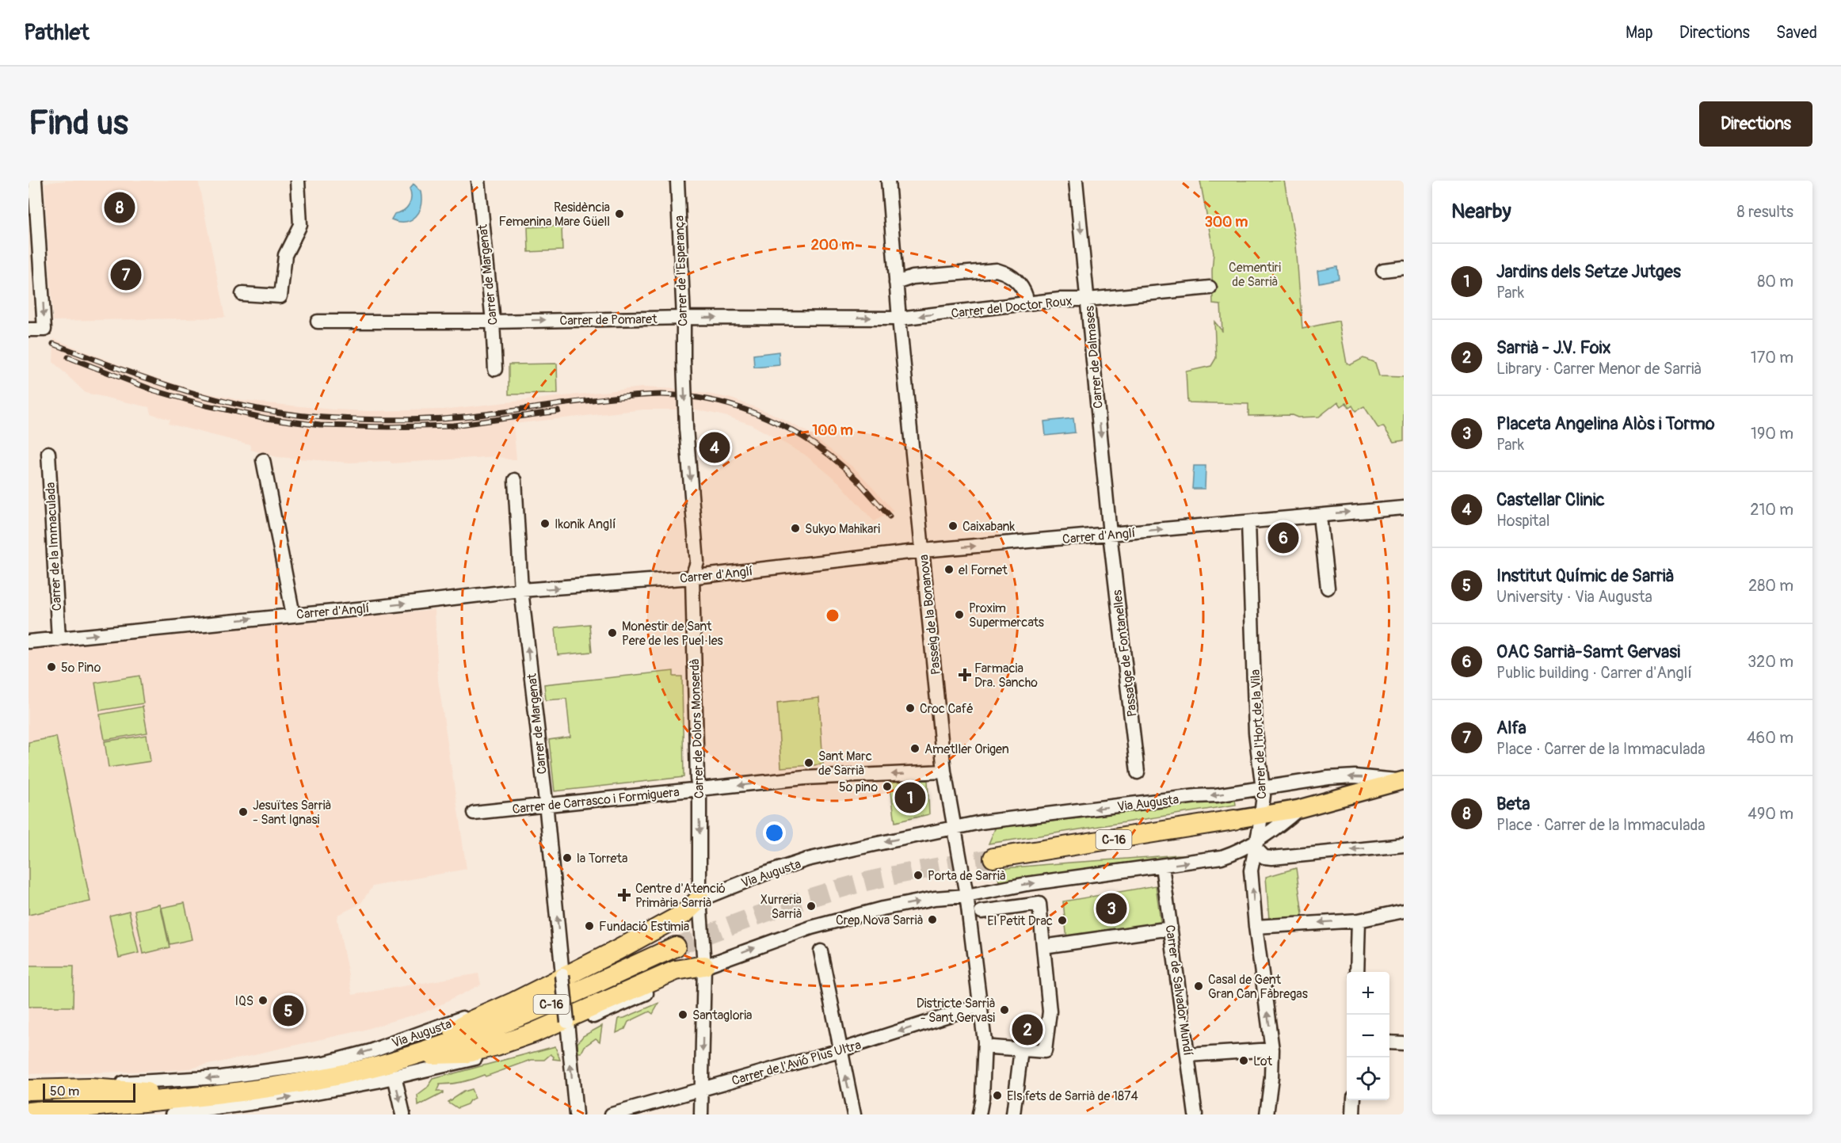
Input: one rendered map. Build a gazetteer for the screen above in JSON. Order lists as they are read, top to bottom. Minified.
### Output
{"streets":{"highway":["C-16"],"main road":["Via Augusta"],"street":["Carrer de l'Esperança","Carrer de Margenat","Carrer del Doctor Roux","Carrer de Pomaret","Carrer de Dalmases","Carrer d'Anglí","Carrer de la Immaculada","Passeig de la Bonanova","Passatge de Fontanelles","Carrer de Dolors Monserdà","Carrer de l'Hort de la Vila","Carrer de Carrasco i Formiguera","Carrer de Salvador Mundí","Carrer de l'Avió Plus Ultra"]},"crossings":[["Carrer de l'Esperança","Carrer de Pomaret"],["Carrer de l'Esperança","Carrer de Dolors Monserdà"],["Carrer de Margenat","Carrer de Pomaret"],["Carrer de Margenat","Carrer d'Anglí"],["Carrer de Margenat","Carrer de Carrasco i Formiguera"],["Carrer de Margenat","Via Augusta"],["Carrer del Doctor Roux","Carrer de Pomaret"],["Carrer del Doctor Roux","Carrer de Dalmases"],["Carrer del Doctor Roux","Passeig de la Bonanova"],["Carrer de Pomaret","Passeig de la Bonanova"],["Carrer de Dalmases","Carrer d'Anglí"],["Carrer de Dalmases","Passatge de Fontanelles"],["Carrer d'Anglí","Carrer de la Immaculada"],["Carrer d'Anglí","Passeig de la Bonanova"],["Carrer d'Anglí","Passatge de Fontanelles"],["Carrer d'Anglí","Carrer de Dolors Monserdà"],["Carrer d'Anglí","Carrer de l'Hort de la Vila"],["Passeig de la Bonanova","Carrer de Carrasco i Formiguera"],["Passeig de la Bonanova","Via Augusta"],["Passeig de la Bonanova","Carrer de l'Avió Plus Ultra"],["Carrer de Dolors Monserdà","Carrer de Carrasco i Formiguera"],["Carrer de Dolors Monserdà","Via Augusta"],["Carrer de l'Hort de la Vila","Via Augusta"],["Via Augusta","C-16"],["Via Augusta","Carrer de Salvador Mundí"]],"one_way":["Carrer de Margenat","Carrer del Doctor Roux","Carrer de Pomaret","Carrer de Dalmases","Carrer d'Anglí","Carrer de Dolors Monserdà","Carrer de Carrasco i Formiguera","Carrer de l'Avió Plus Ultra"],"parks":["Cementiri de Sarrià"],"places":{"other":["Residència Femenina Mare Güell","Ikonik Anglí","Caixabank","Sukyo Mahikari","el Fornet","Proxim Supermercats","Monestir de Sant Pere de les Puel·les","5º Pino","Croc Café","Ametller Origen","Sant Marc de Sarrià","5o pino","Jesuïtes Sarrià - Sant Ignasi","la Torreta","Porta de Sarrià","Xurreria Sarrià","Crep Nova Sarrià","El Petit Drac","Fundació Estimia","Casal de Gent Gran Can Fàbregas","IQS","Districte Sarrià - Sant Gervasi","Santagloria","Lot","Els fets de Sarrià de 1874"],"health":["Farmacia Dra. Sancho","Centre d'Atenció Primària Sarrià"]},"scale_bar":"50 m","page":{"header":"Pathlet","nav":["Map","Directions","Saved"],"buttons":"Directions","title":"Find us","heading":["Nearby","8 results"],"pins":["8","7","4","6","1","3","5","2"],"list":[{"mark":"1","name":"Jardins dels Setze Jutges","note":"Park","value":"80 m"},{"mark":"2","name":"Sarrià - J.V. Foix","note":"Library · Carrer Menor de Sarrià","value":"170 m"},{"mark":"3","name":"Placeta Angelina Alòs i Tormo","note":"Park","value":"190 m"},{"mark":"4","name":"Castellar Clinic","note":"Hospital","value":"210 m"},{"mark":"5","name":"Institut Químic de Sarrià","note":"University · Via Augusta","value":"280 m"},{"mark":"6","name":"OAC Sarrià-Samt Gervasi","note":"Public building · Carrer d'Anglí","value":"320 m"},{"mark":"7","name":"Alfa","note":"Place · Carrer de la Immaculada","value":"460 m"},{"mark":"8","name":"Beta","note":"Place · Carrer de la Immaculada","value":"490 m"}],"map_buttons":["+","−"],"scale":"50 m"},"rings":["300 m","200 m","100 m"]}
